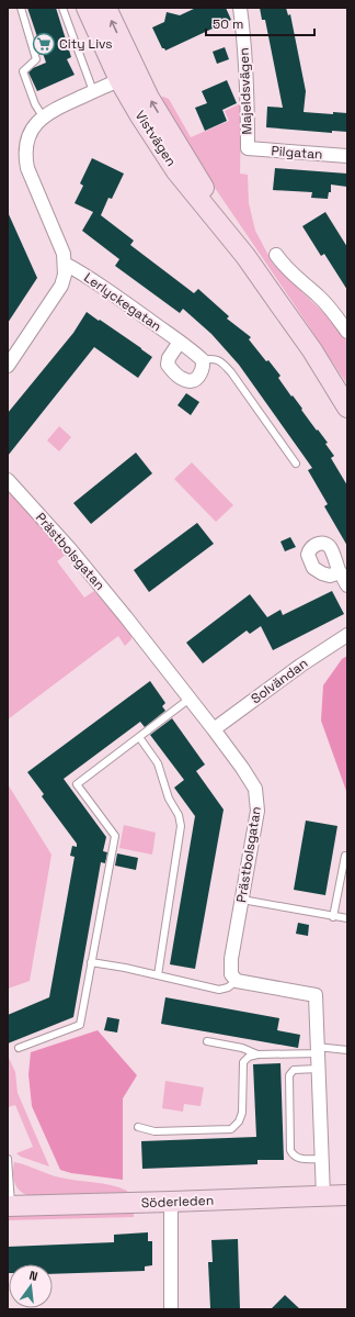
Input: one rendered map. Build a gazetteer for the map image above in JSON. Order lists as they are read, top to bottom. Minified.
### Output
{"streets":{"main road":["Vistvägen","Söderleden"],"street":["Majeldsvägen","Pilgatan","Lerlyckegatan","Prästbolsgatan","Solvändan"]},"crossings":[["Majeldsvägen","Pilgatan"],["Prästbolsgatan","Solvändan"]],"places":{"supermarket":["City Livs"]},"scale_bar":"50 m","north":"top"}
